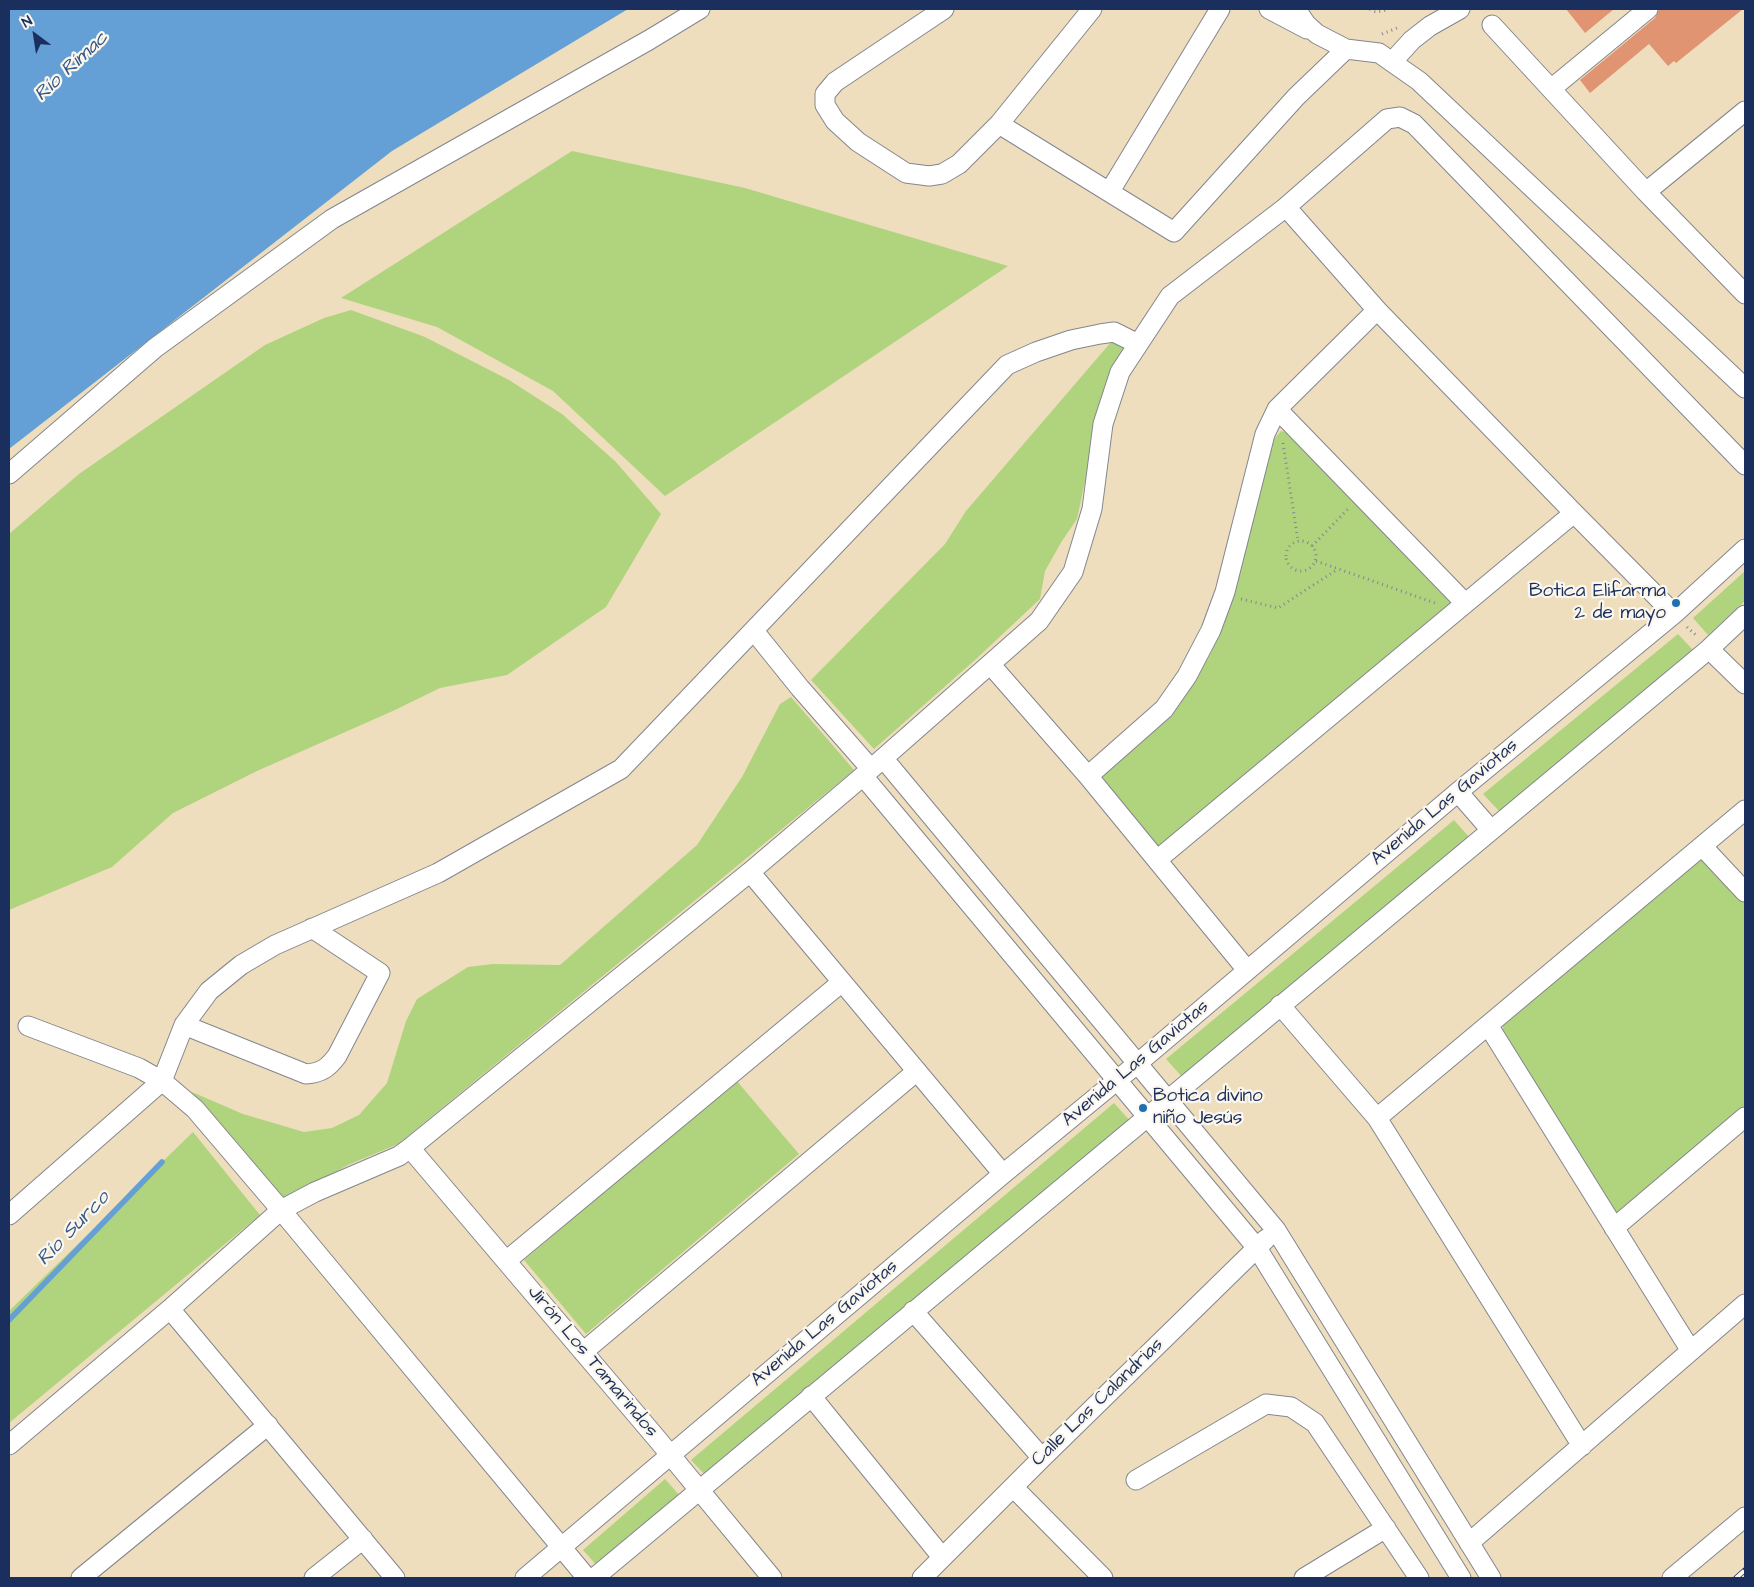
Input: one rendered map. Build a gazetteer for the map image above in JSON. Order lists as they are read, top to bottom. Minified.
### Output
{"streets":{"street":["Avenida Las Gaviotas","Jirón Los Tamarindos","Calle Las Calandrias"]},"crossings":[["Avenida Las Gaviotas","Jirón Los Tamarindos"]],"water":["Río Rímac","Río Surco"],"places":["Botica Elifarma 2 de mayo","Botica divino niño Jesús"],"north":"top left"}
